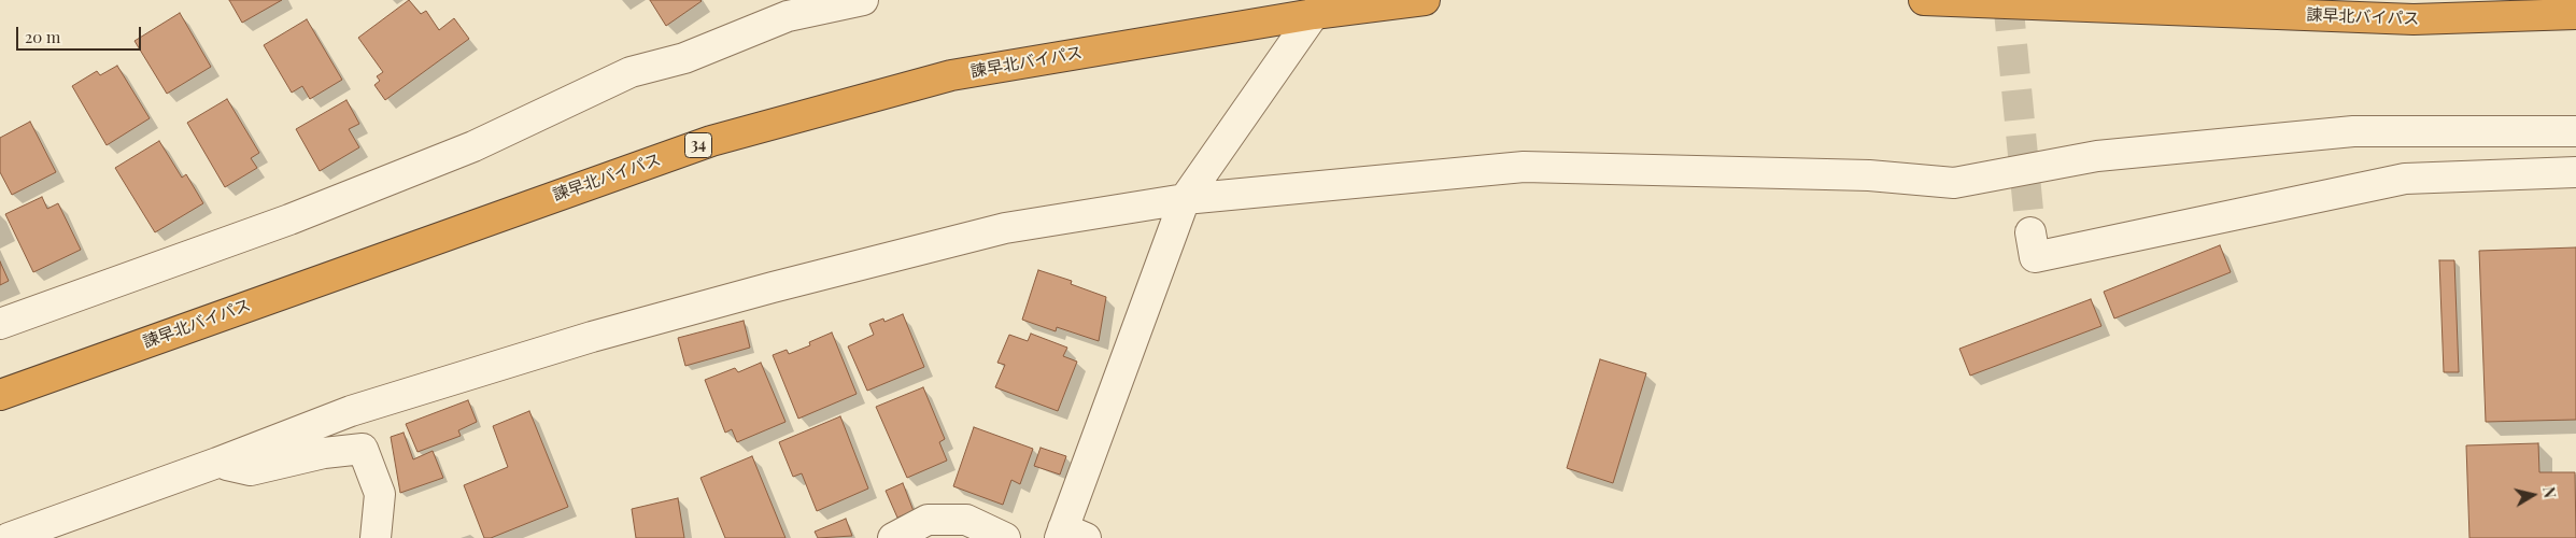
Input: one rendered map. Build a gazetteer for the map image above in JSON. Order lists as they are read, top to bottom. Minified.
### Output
{"streets":{"highway":["諫早北バイパス","34"]},"scale_bar":"20 m","north":"right"}
